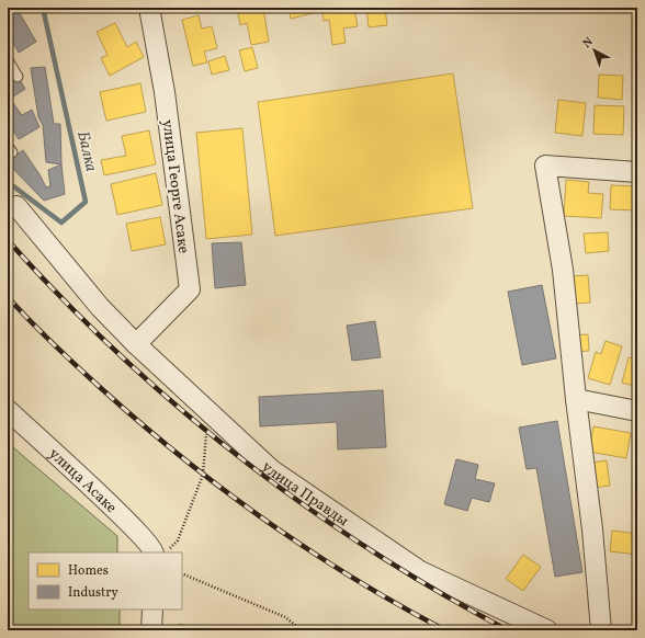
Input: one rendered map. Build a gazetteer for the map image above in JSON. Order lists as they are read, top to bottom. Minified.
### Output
{"streets":{"street":["улица Георге Асаке","улица Асаке","улица Правды"]},"crossings":[["улица Георге Асаке","улица Правды"]],"water":["Балка"],"legend":["Homes","Industry"],"north":"top left"}
